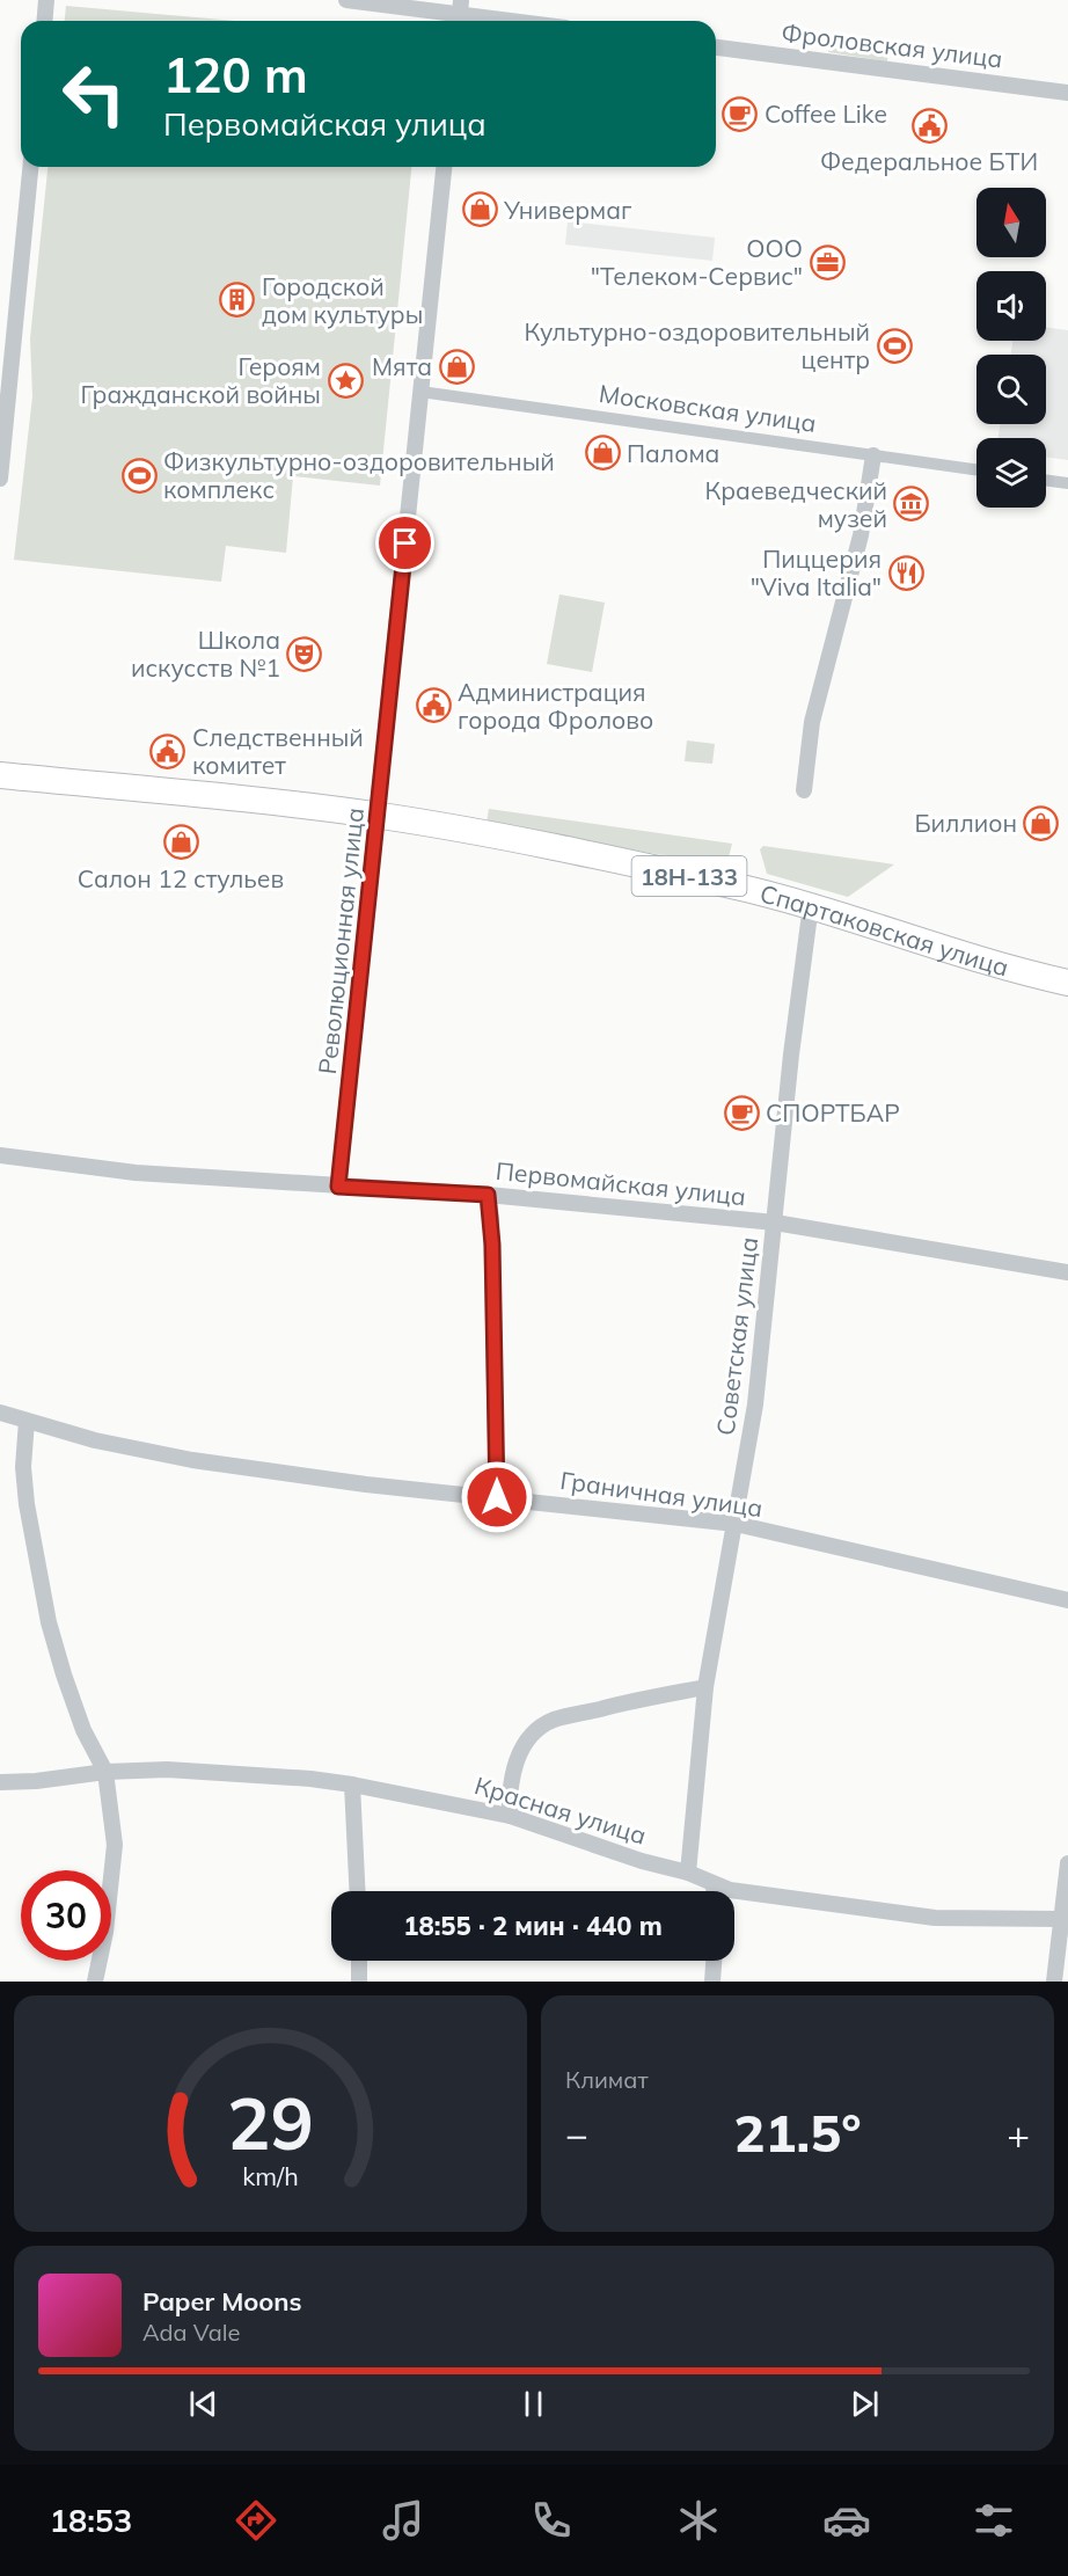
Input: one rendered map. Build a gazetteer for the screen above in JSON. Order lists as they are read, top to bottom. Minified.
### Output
{"streets":{"main road":["18Н-133","Спартаковская улица"],"street":["Фроловская улица","Московская улица","Революционная улица","Первомайская улица","Советская улица","Граничная улица","Красная улица"]},"crossings":[["Московская улица","Революционная улица"],["Спартаковская улица","Революционная улица"],["Спартаковская улица","Советская улица"],["Революционная улица","Первомайская улица"],["Первомайская улица","Советская улица"],["Советская улица","Граничная улица"],["Советская улица","Красная улица"]],"places":{"cafe":["Coffee Like","СПОРТБАР"],"public building":["Федеральное БТИ","Администрация города Фролово","Следственный комитет"],"shop":["Универмаг","Мята","Палома","Биллион","Салон 12 стульев"],"office":["ООО \"Телеком-Сервис\""],"building":["Городской дом культуры"],"sports":["Культурно-оздоровительный центр","Физкультурно-оздоровительный комплекс"],"place":["Героям Гражданской войны"],"museum":["Краеведческий музей"],"restaurant":["Пиццерия \"Viva Italia\""],"theatre":["Школа искусств №1"]},"north":"top","page":{"turn":["120 m","Первомайская улица"],"limit":"30","trip":"18:55 · 2 мин · 440 m","tile":"Климат","heat":["−","21.5°","+"],"song":["Paper Moons","Ada Vale"],"tabs":"18:53","gauge":["29","km/h"]}}
